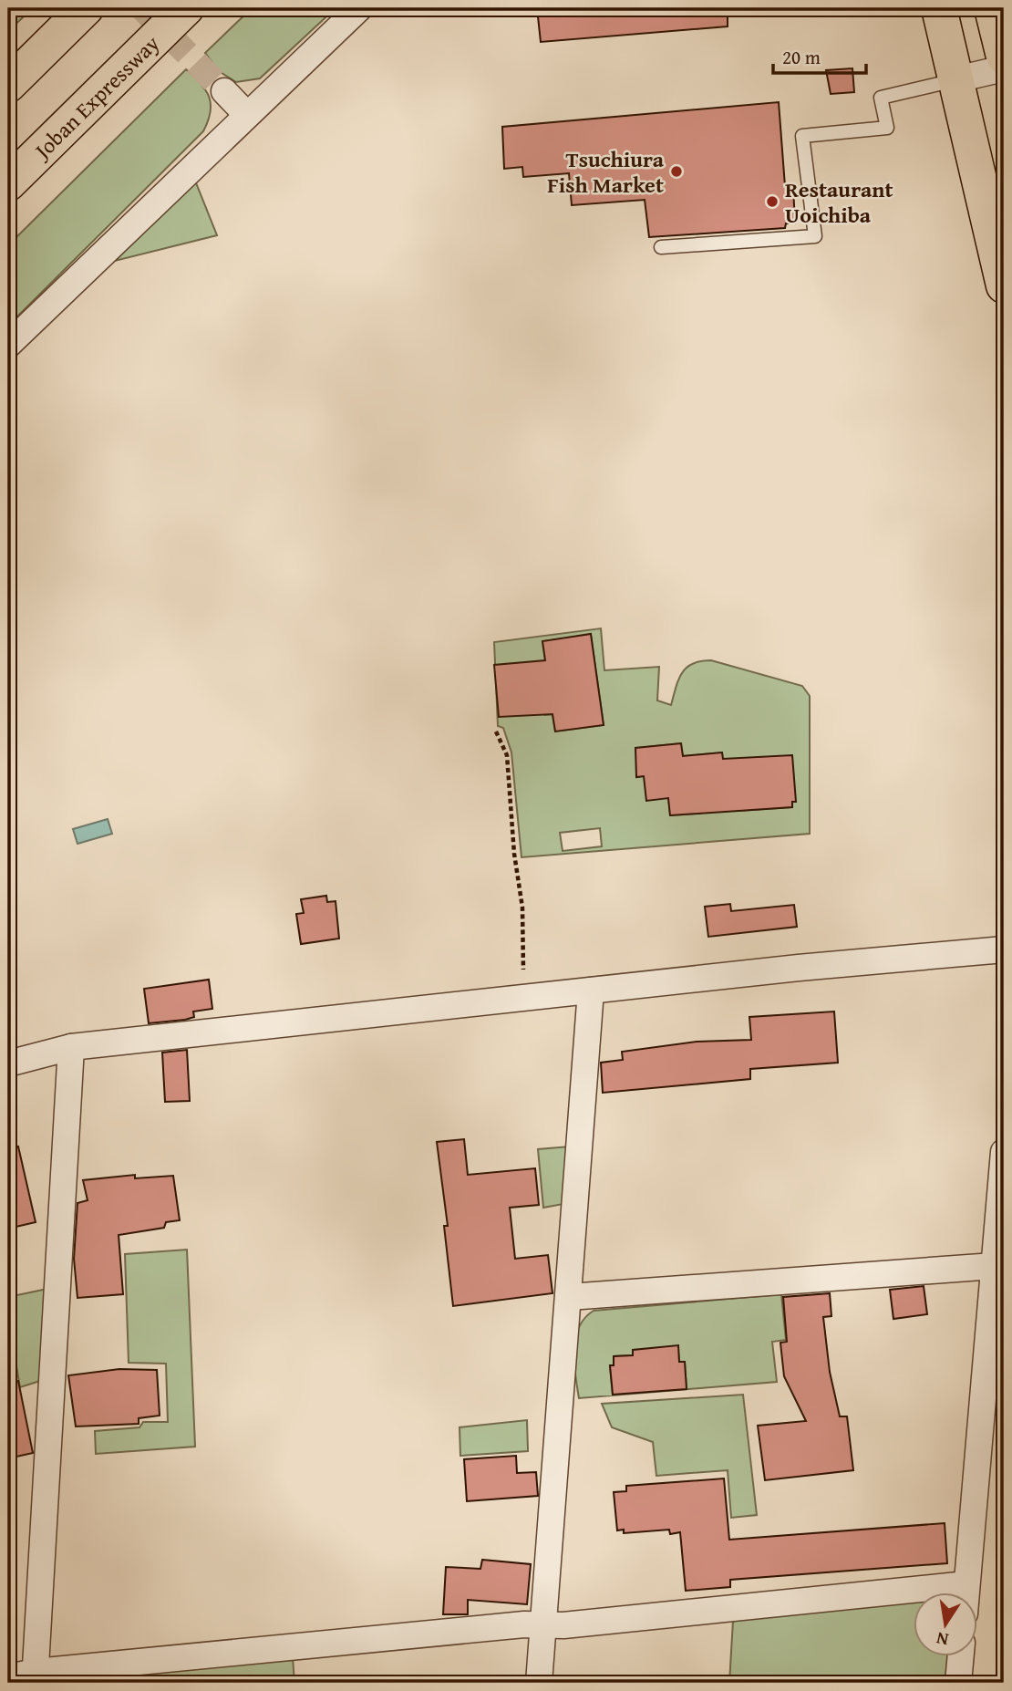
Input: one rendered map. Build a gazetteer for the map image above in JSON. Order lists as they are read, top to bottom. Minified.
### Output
{"streets":{"main road":["Joban Expressway"]},"places":["Tsuchiura Fish Market","Restaurant Uoichiba"],"scale_bar":"20 m","north":"bottom"}
